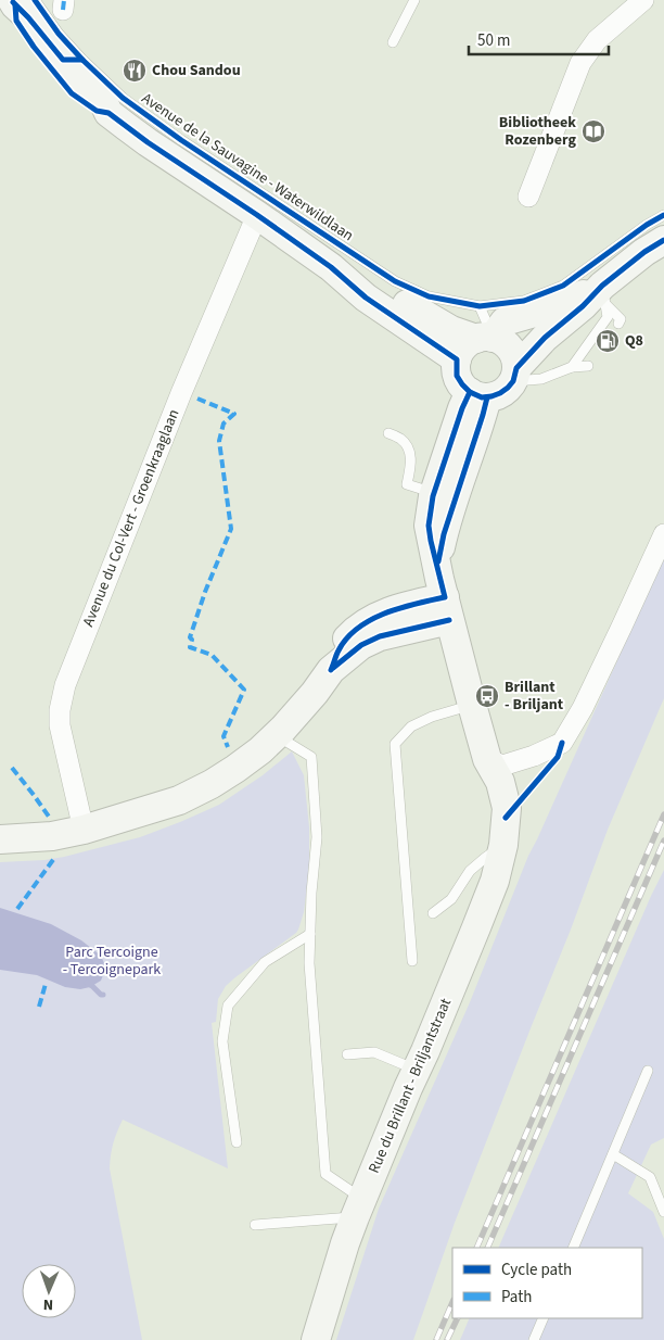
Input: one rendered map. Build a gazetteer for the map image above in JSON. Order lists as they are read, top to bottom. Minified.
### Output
{"streets":{"street":["Avenue de la Sauvagine - Waterwildlaan","Avenue du Col-Vert - Groenkraaglaan","Rue du Brillant - Briljantstraat"]},"crossings":[["Avenue de la Sauvagine - Waterwildlaan","Avenue du Col-Vert - Groenkraaglaan"]],"parks":["Parc Tercoigne - Tercoignepark"],"places":{"restaurant":["Chou Sandou"],"library":["Bibliotheek Rozenberg"],"fuel station":["Q8"],"bus stop":["Brillant - Briljant"]},"legend":["Cycle path","Path"],"scale_bar":"50 m","north":"bottom"}
